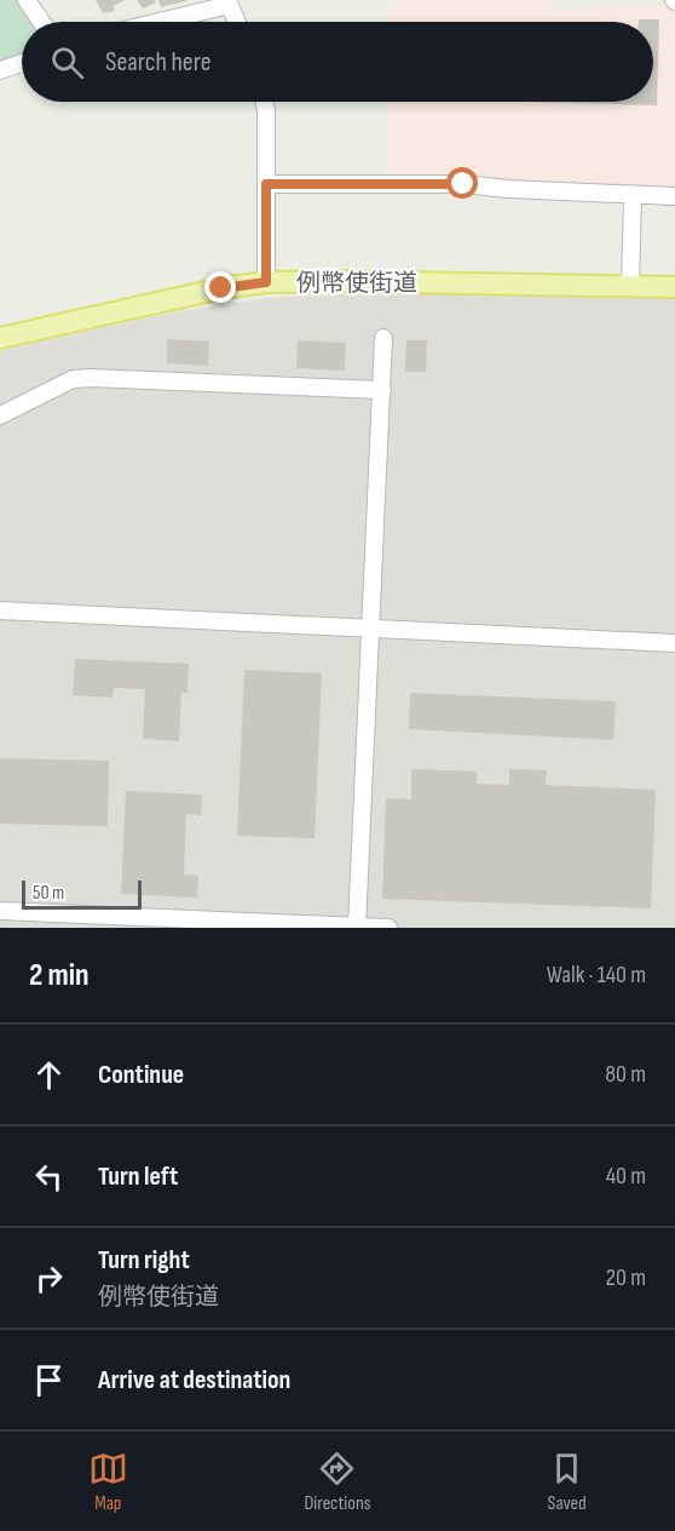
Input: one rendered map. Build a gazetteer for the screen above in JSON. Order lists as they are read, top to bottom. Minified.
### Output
{"streets":{"main road":["例幣使街道"]},"scale_bar":"50 m","page":{"search":"Search here","scale":"50 m","heading":["2 min","Walk · 140 m"],"list":[["Continue","80 m"],["Turn left","40 m"],["Turn right","例幣使街道","20 m"],"Arrive at destination"],"nav":["Map","Directions","Saved"]}}
